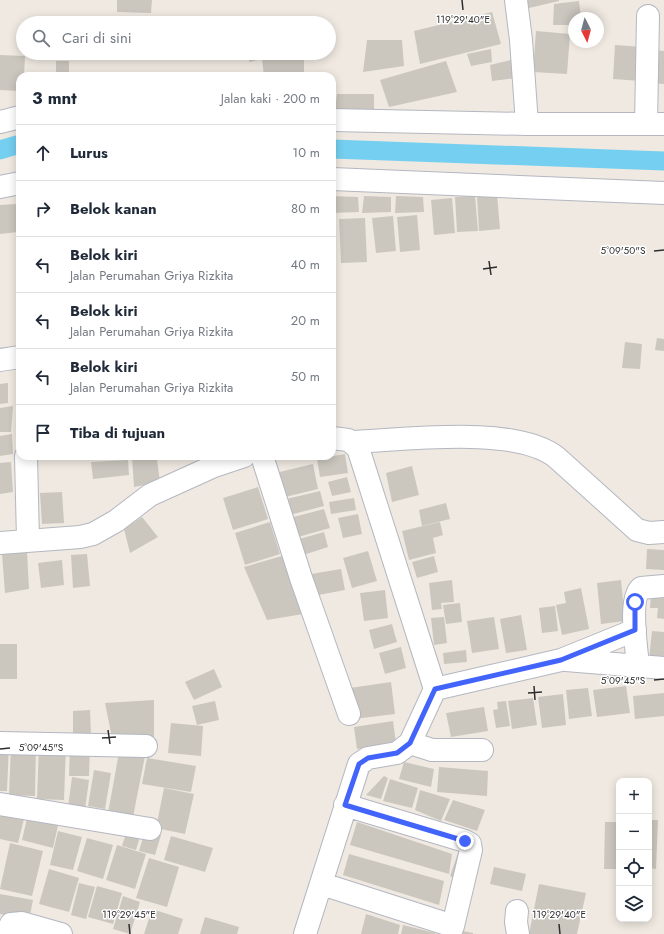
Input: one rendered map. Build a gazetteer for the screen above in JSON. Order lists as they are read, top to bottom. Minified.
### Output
{"north":"bottom","page":{"search":"Cari di sini","heading":["3 mnt","Jalan kaki · 200 m"],"list":[["Lurus","10 m"],["Belok kanan","80 m"],["Belok kiri","Jalan Perumahan Griya Rizkita","40 m"],["Belok kiri","Jalan Perumahan Griya Rizkita","20 m"],["Belok kiri","Jalan Perumahan Griya Rizkita","50 m"],"Tiba di tujuan"],"map_buttons":["+","−"]},"coordinates":["119°29'40\"E","5°09'50\"S","5°09'45\"S","119°29'45\"E"]}
